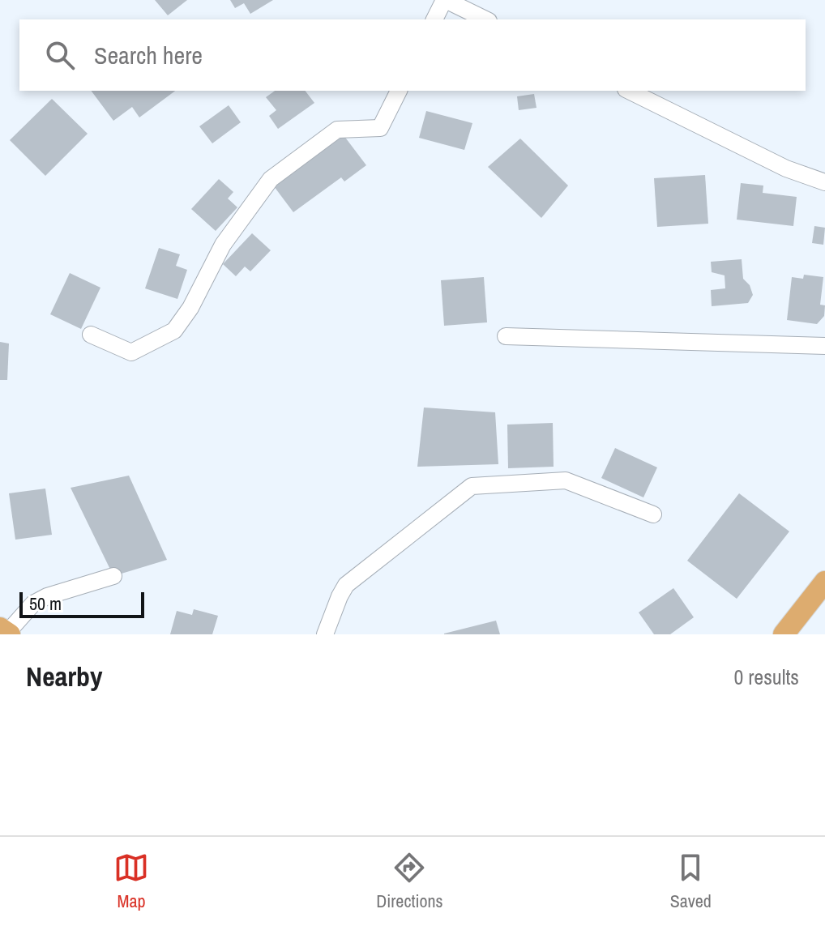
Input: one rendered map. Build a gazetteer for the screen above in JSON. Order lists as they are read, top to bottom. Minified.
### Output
{"scale_bar":"50 m","page":{"search":"Search here","scale":"50 m","heading":["Nearby","0 results"],"nav":["Map","Directions","Saved"]}}
